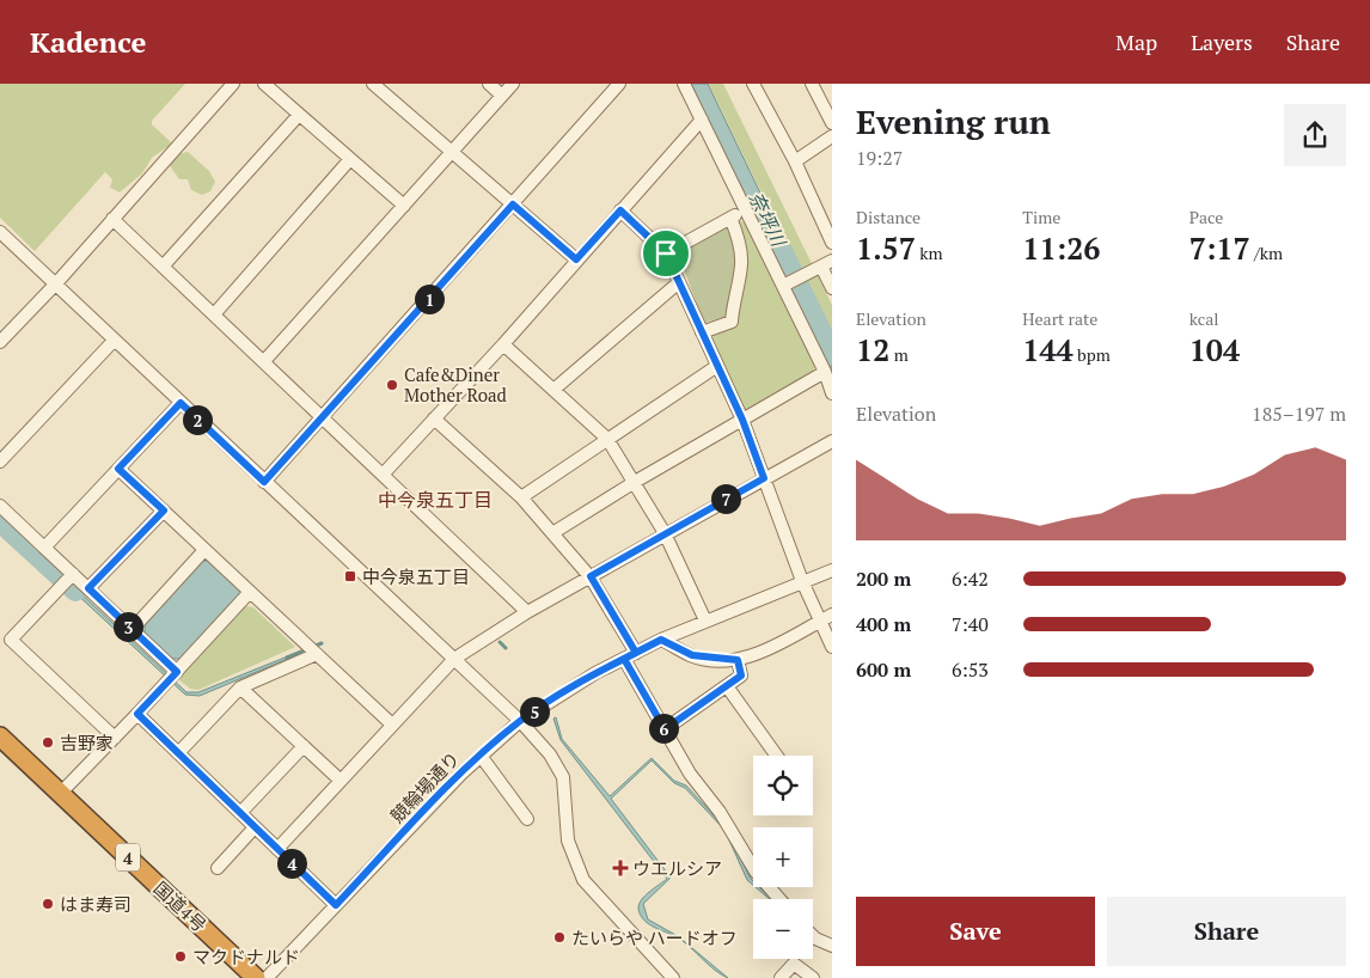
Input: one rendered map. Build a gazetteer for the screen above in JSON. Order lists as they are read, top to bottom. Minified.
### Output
{"streets":{"highway":["4","国道4号"],"street":["競輪場通り"]},"districts":["中今泉五丁目"],"water":["奈坪川"],"places":{"other":["Cafe&Diner Mother Road","吉野家","はま寿司","たいらや ハードオフ","マクドナルド"],"transit":["中今泉五丁目"],"health":["ウエルシア"]},"page":{"header":"Kadence","nav":["Map","Layers","Share"],"heading":["Evening run","19:27"],"stats":[["Distance","1.57 km"],["Time","11:26"],["Pace","7:17 /km"],["Elevation","12 m"],["Heart rate","144 bpm"],["kcal","104"]],"pins":["1","2","7","3","5","6","4"],"chart":["Elevation","185–197 m"],"list":[{"name":"200 m","note":"6:42"},{"name":"400 m","note":"7:40"},{"name":"600 m","note":"6:53"}],"map_buttons":["+","−"],"buttons":["Save","Share"]}}
